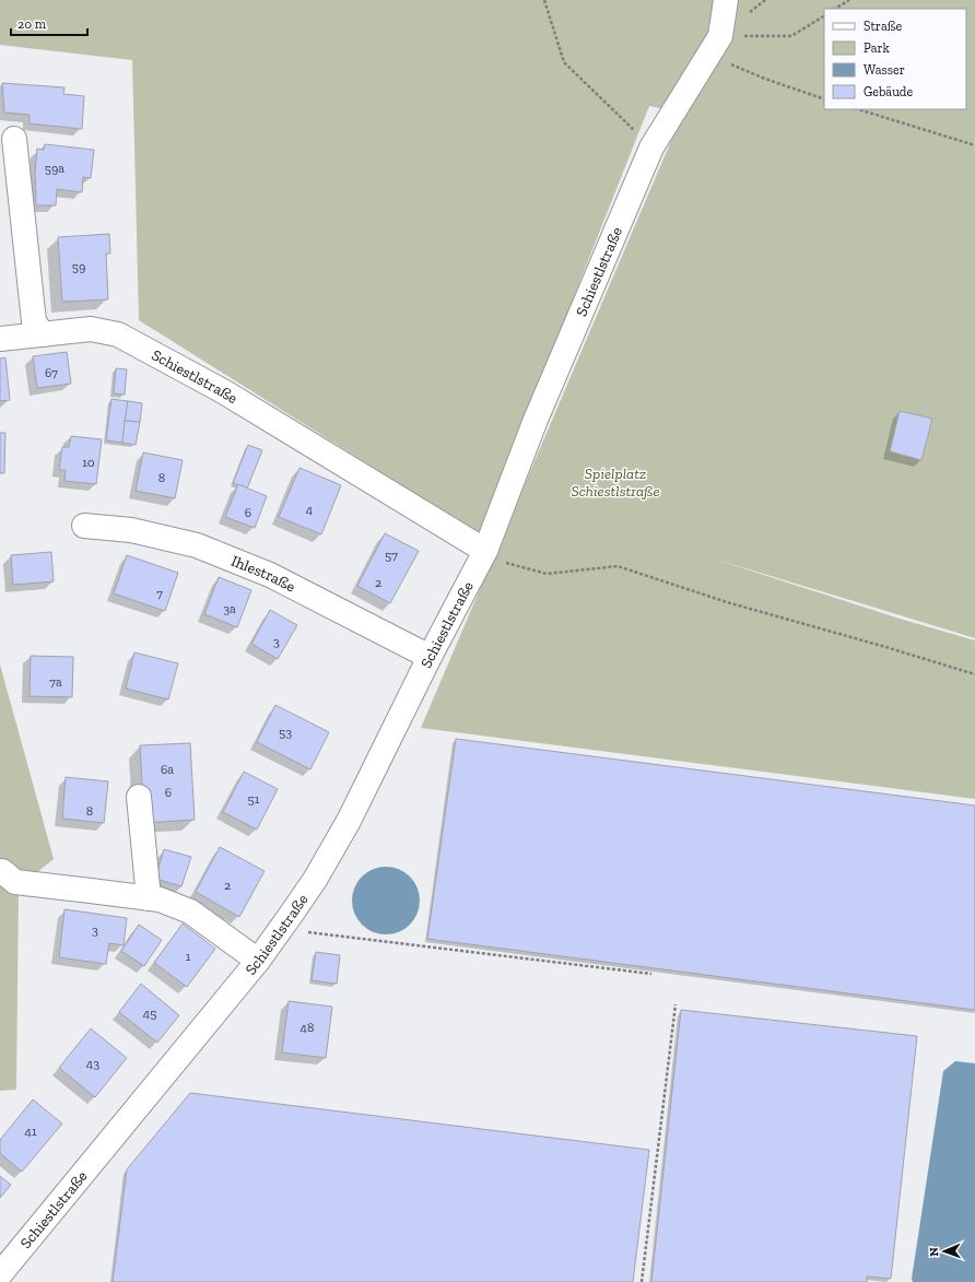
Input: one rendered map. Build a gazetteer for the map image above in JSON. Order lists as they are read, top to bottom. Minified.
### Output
{"streets":{"street":["Schiestlstraße","Ihlestraße"]},"crossings":[["Schiestlstraße","Ihlestraße"]],"parks":["Spielplatz Schiestlstraße"],"house_numbers":["59a","59","67","10","8","4","6","57","2","7","3a","3","7a","53","6a","6","51","8","2","3","1","45","48","43","41"],"legend":["Straße","Park","Wasser","Gebäude"],"scale_bar":"20 m","north":"left"}
